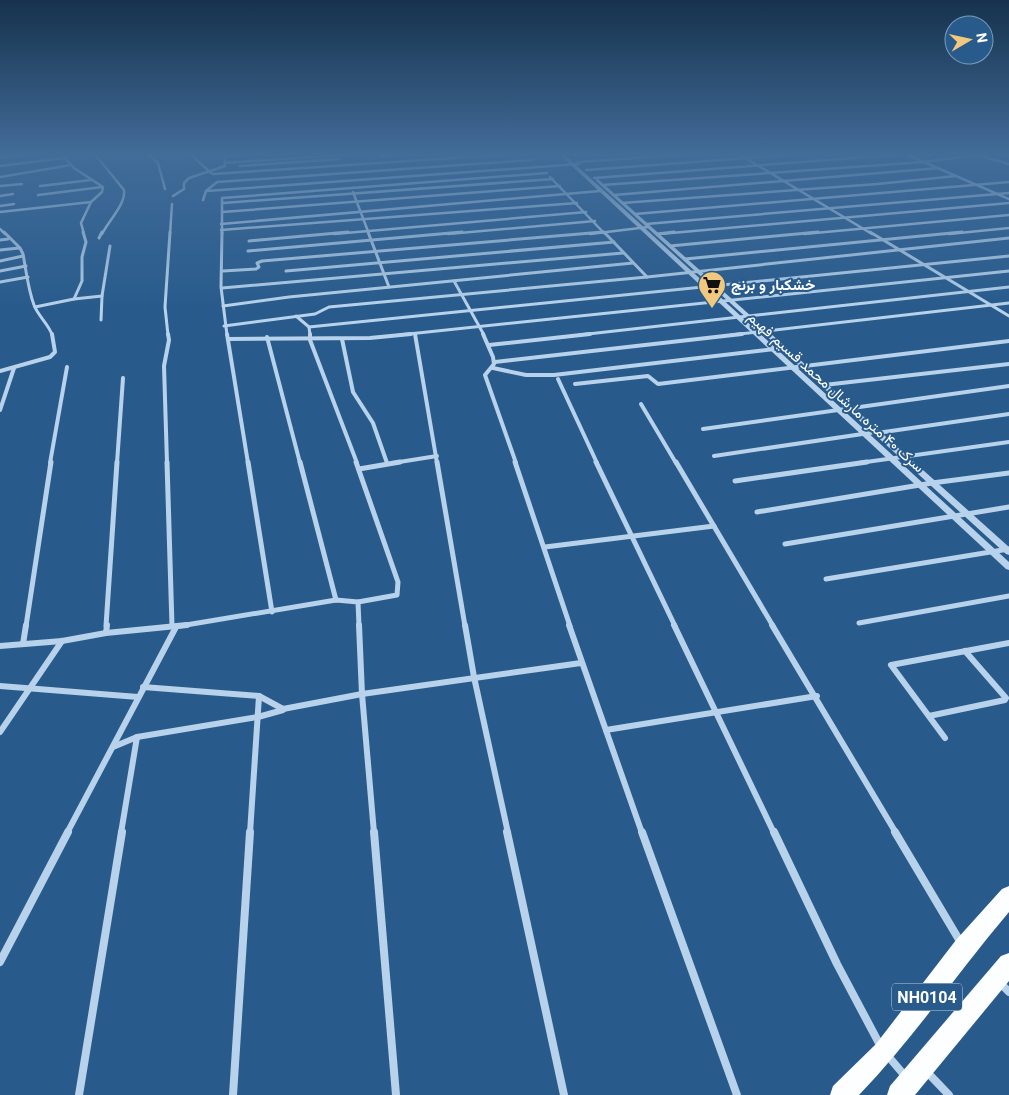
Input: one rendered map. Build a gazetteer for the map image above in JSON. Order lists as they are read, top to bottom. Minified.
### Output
{"streets":{"highway":["NH0104"],"street":["سرک ۴۰ متره مارشال محمد قسیم فهیم"]},"places":{"supermarket":["خشکبار و برنج"]},"north":"right"}
